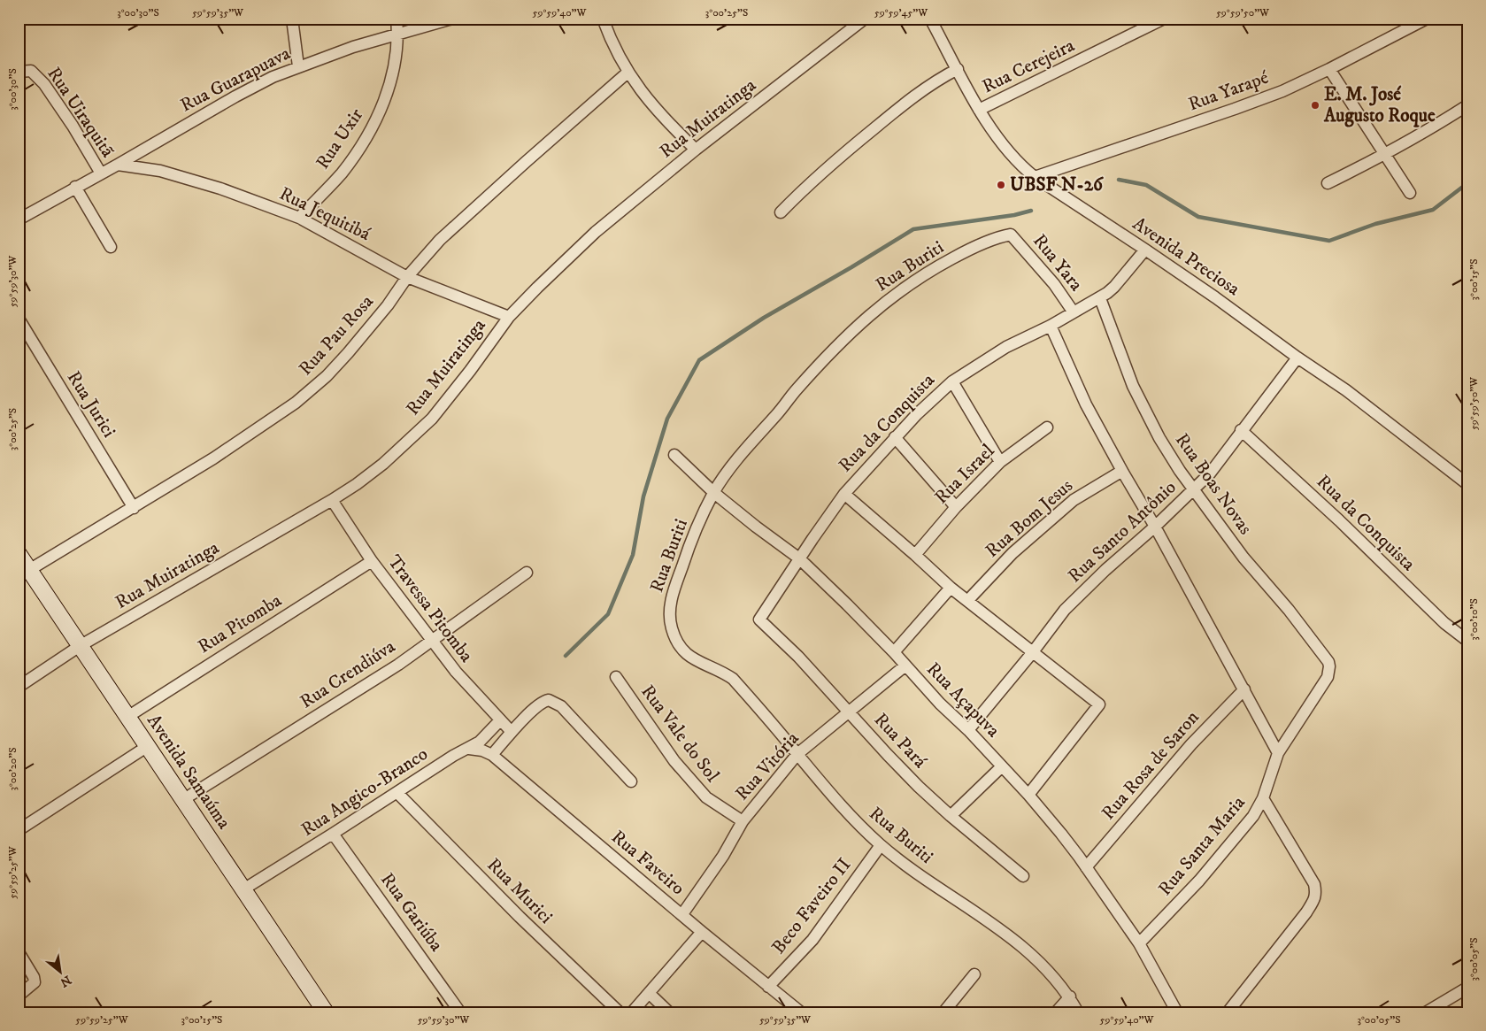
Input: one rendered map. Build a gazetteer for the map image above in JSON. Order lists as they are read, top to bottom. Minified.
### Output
{"streets":{"street":["Rua Cerejeira","Rua Guarapuava","Rua Yarapé","Rua Uiraquitã","Rua Muiratinga","Rua Uxir","Rua Jequitibá","Avenida Preciosa","Rua Yara","Rua Buriti","Rua Pau Rosa","Rua Jurici","Rua da Conquista","Rua Israel","Rua Boas Novas","Rua Bom Jesus","Rua Santo Antônio","Travessa Pitomba","Rua Pitomba","Rua Crendiúva","Rua Açapuva","Rua Vale do Sol","Rua Pará","Rua Rosa de Saron","Rua Vitória","Avenida Samaúma","Rua Angico-Branco","Rua Santa Maria","Rua Faveiro","Rua Murici","Beco Faveiro II","Rua Gariúba"]},"crossings":[["Rua Cerejeira","Avenida Preciosa"],["Rua Guarapuava","Rua Uiraquitã"],["Rua Guarapuava","Rua Uxir"],["Rua Guarapuava","Rua Jequitibá"],["Rua Yarapé","Avenida Preciosa"],["Rua Muiratinga","Rua Jequitibá"],["Rua Muiratinga","Travessa Pitomba"],["Rua Muiratinga","Avenida Samaúma"],["Rua Uxir","Rua Jequitibá"],["Rua Jequitibá","Rua Pau Rosa"],["Avenida Preciosa","Rua da Conquista"],["Avenida Preciosa","Rua Santo Antônio"],["Rua Yara","Rua Buriti"],["Rua Yara","Rua da Conquista"],["Rua Buriti","Rua Açapuva"],["Rua Buriti","Rua Vitória"],["Rua Buriti","Beco Faveiro II"],["Rua Pau Rosa","Rua Jurici"],["Rua Pau Rosa","Avenida Samaúma"],["Rua da Conquista","Rua Boas Novas"],["Rua da Conquista","Rua Santo Antônio"],["Rua da Conquista","Rua Açapuva"],["Rua da Conquista","Rua Pará"],["Rua Boas Novas","Rua Santo Antônio"],["Rua Boas Novas","Rua Santa Maria"],["Rua Santo Antônio","Rua Açapuva"],["Travessa Pitomba","Rua Pitomba"],["Travessa Pitomba","Rua Crendiúva"],["Travessa Pitomba","Rua Angico-Branco"],["Rua Pitomba","Avenida Samaúma"],["Rua Crendiúva","Avenida Samaúma"],["Rua Açapuva","Rua Rosa de Saron"],["Rua Açapuva","Rua Vitória"],["Rua Açapuva","Rua Santa Maria"],["Rua Vale do Sol","Rua Vitória"],["Rua Pará","Rua Vitória"],["Rua Vitória","Rua Faveiro"],["Avenida Samaúma","Rua Angico-Branco"],["Rua Angico-Branco","Rua Faveiro"],["Rua Angico-Branco","Rua Murici"],["Rua Angico-Branco","Rua Gariúba"],["Rua Faveiro","Beco Faveiro II"]],"places":["E. M. José Augusto Roque","UBSF N-26"],"north":"bottom right","coordinates":["3°00'30\"S","59°59'35\"W","59°59'40\"W","3°00'25\"S","59°59'45\"W","59°59'50\"W","3°00'15\"S","59°59'30\"W","3°00'10\"S","3°00'20\"S","59°59'25\"W","3°00'05\"S"]}
